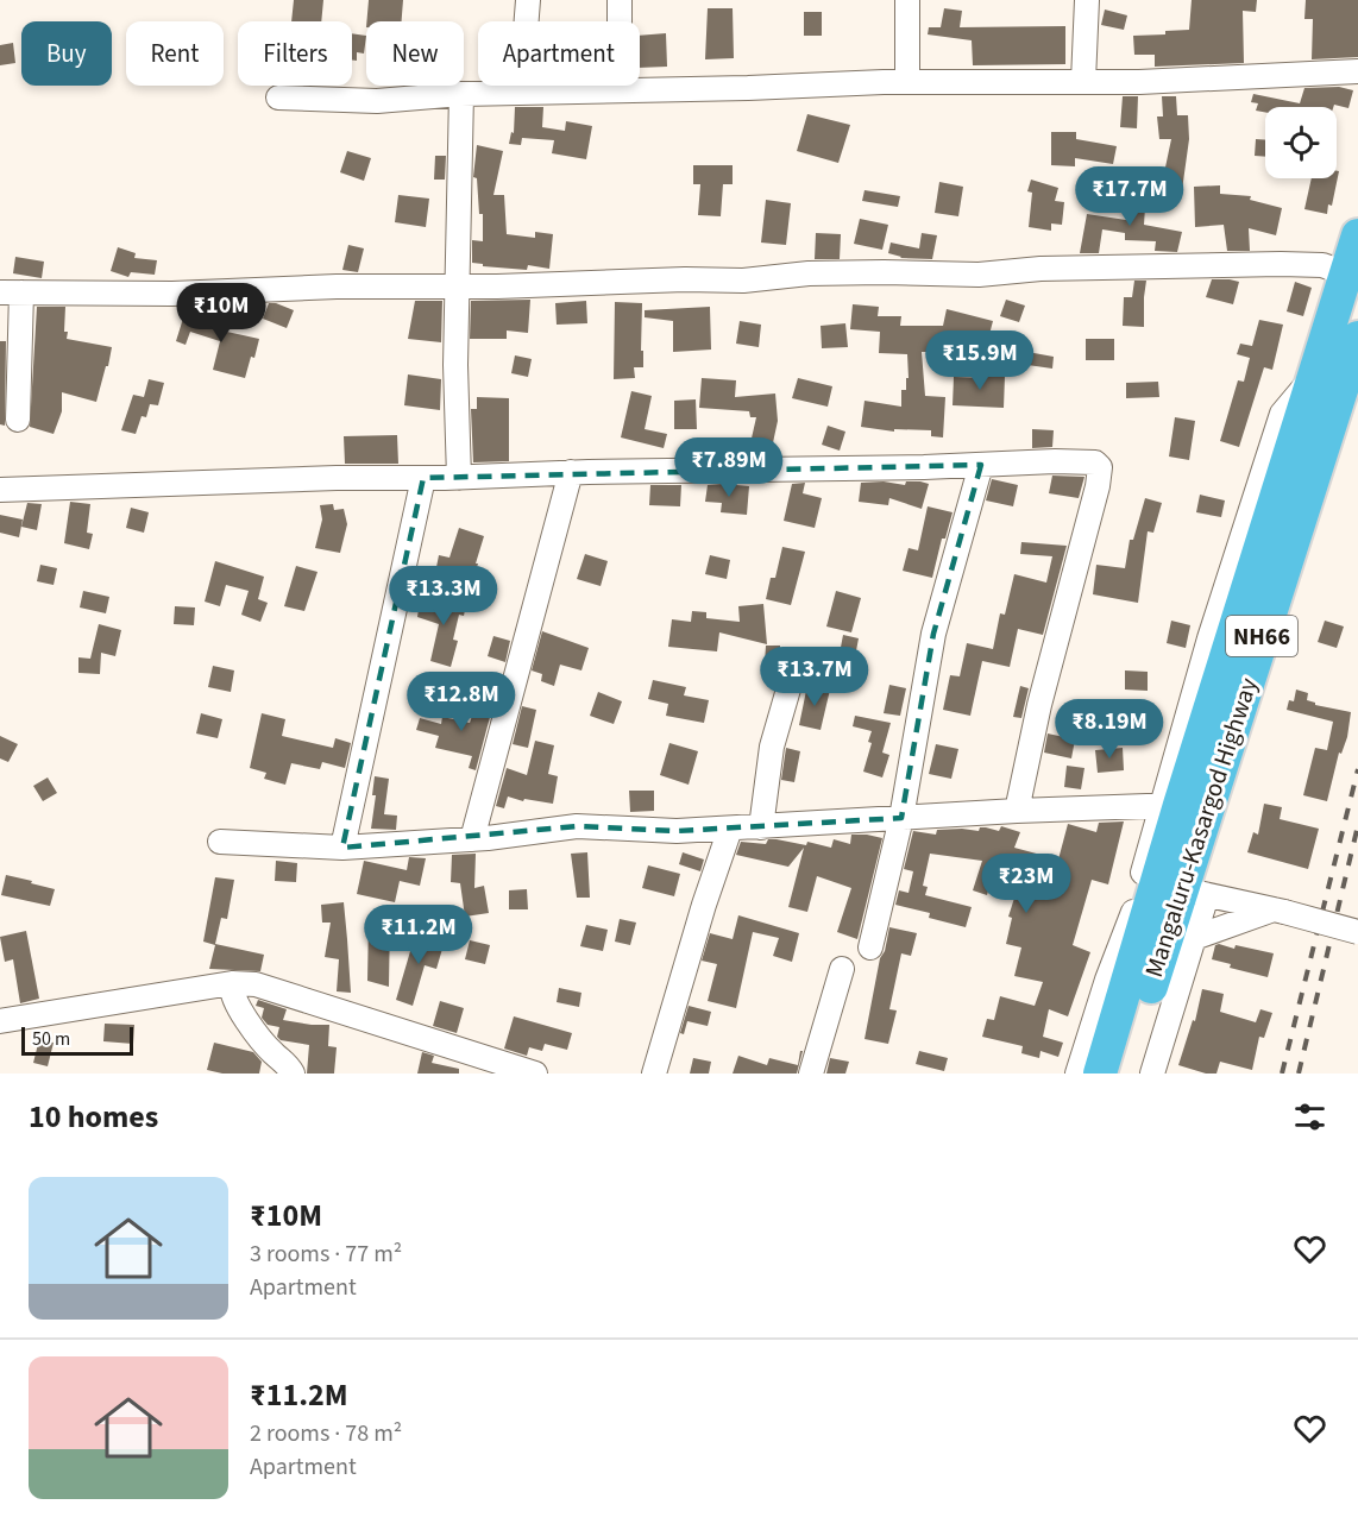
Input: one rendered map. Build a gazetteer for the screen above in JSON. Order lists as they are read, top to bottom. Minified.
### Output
{"streets":{"highway":["NH66","Mangaluru-Kasargod Highway"]},"scale_bar":"50 m","page":{"chip":["Buy","Rent","Filters","New","Apartment"],"price":["₹17.7M","₹10M","₹15.9M","₹7.89M","₹13.3M","₹13.7M","₹12.8M","₹8.19M","₹23M","₹11.2M"],"scale":"50 m","heading":"10 homes","list":[{"name":"₹10M","note":"3 rooms · 77 m² · Apartment"},{"name":"₹11.2M","note":"2 rooms · 78 m² · Apartment"}]}}
